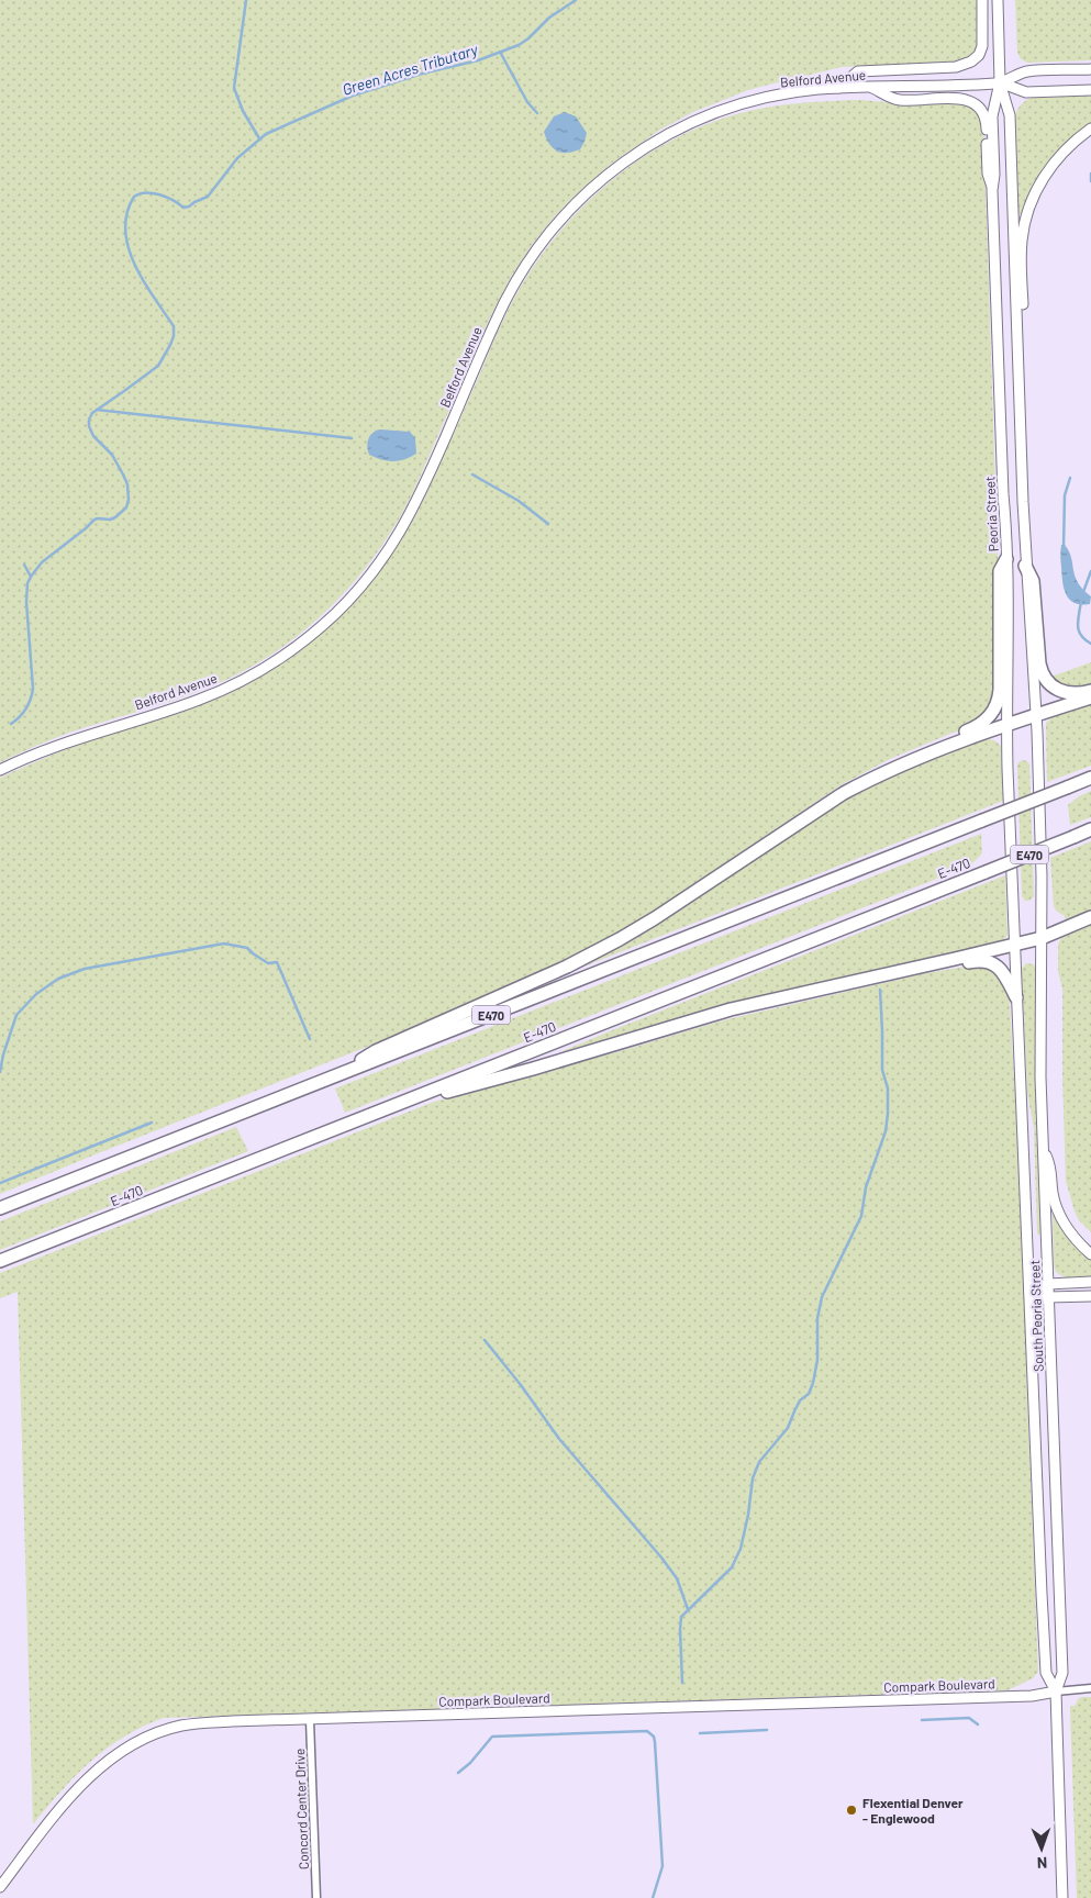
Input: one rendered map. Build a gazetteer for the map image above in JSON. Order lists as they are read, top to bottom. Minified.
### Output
{"streets":{"highway":["E470","E-470"],"main road":["Belford Avenue","Peoria Street","South Peoria Street","Compark Boulevard"],"street":["Concord Center Drive"]},"crossings":[["Belford Avenue","Peoria Street"],["Peoria Street","South Peoria Street"],["South Peoria Street","Compark Boulevard"],["Compark Boulevard","Concord Center Drive"]],"water":["Green Acres Tributary"],"places":["Flexential Denver - Englewood"],"north":"bottom"}
